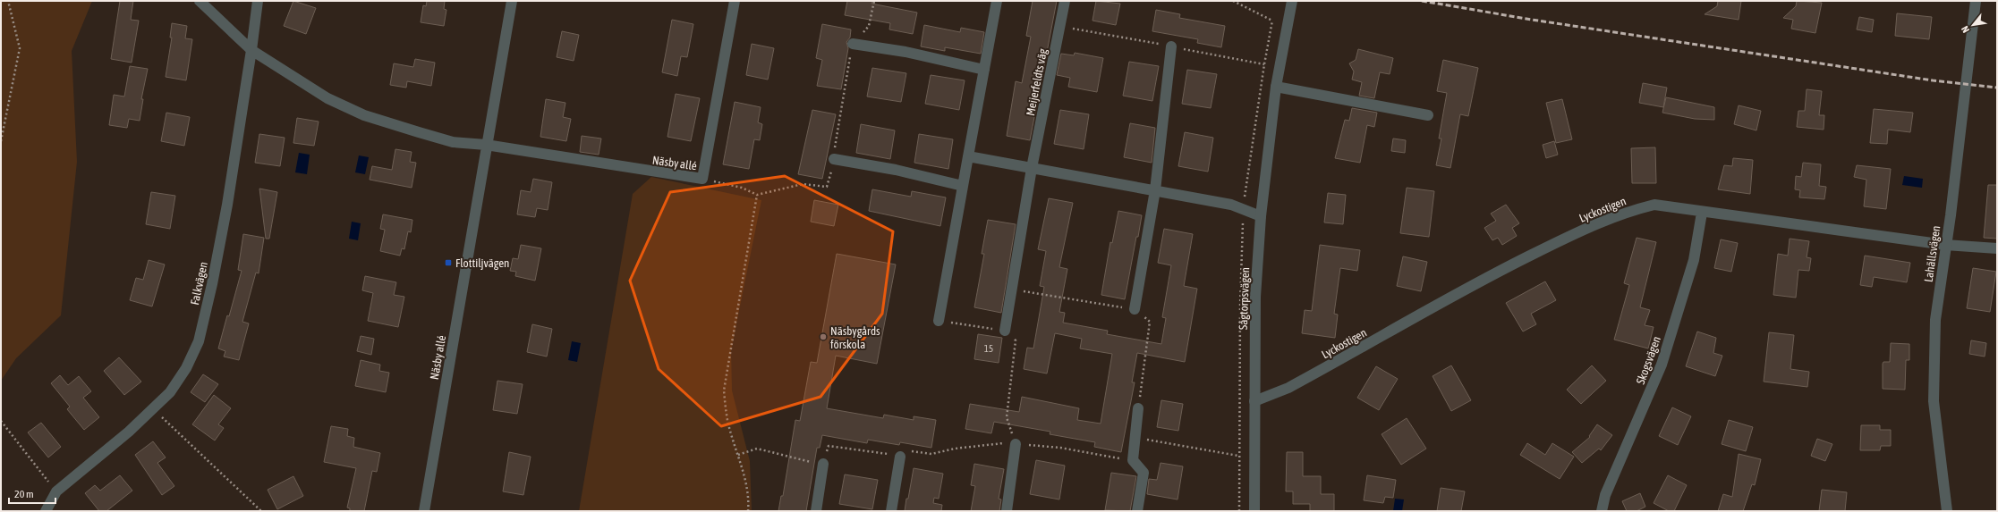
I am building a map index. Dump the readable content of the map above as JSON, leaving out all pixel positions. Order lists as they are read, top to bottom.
{
  "streets": {
    "street": [
      "Meijerfeldts väg",
      "Näsby allé",
      "Lyckostigen",
      "Lahällsvägen",
      "Falkvägen",
      "Sågtorpsvägen",
      "Skogsvägen"
    ]
  },
  "crossings": [
    ["Lyckostigen", "Lahällsvägen"],
    ["Lyckostigen", "Sågtorpsvägen"],
    ["Lyckostigen", "Skogsvägen"]
  ],
  "places": {
    "transit": ["Flottiljvägen"],
    "other": ["Näsbygårds förskola"]
  },
  "house_numbers": ["15"],
  "scale_bar": "20 m",
  "north": "bottom left"
}
